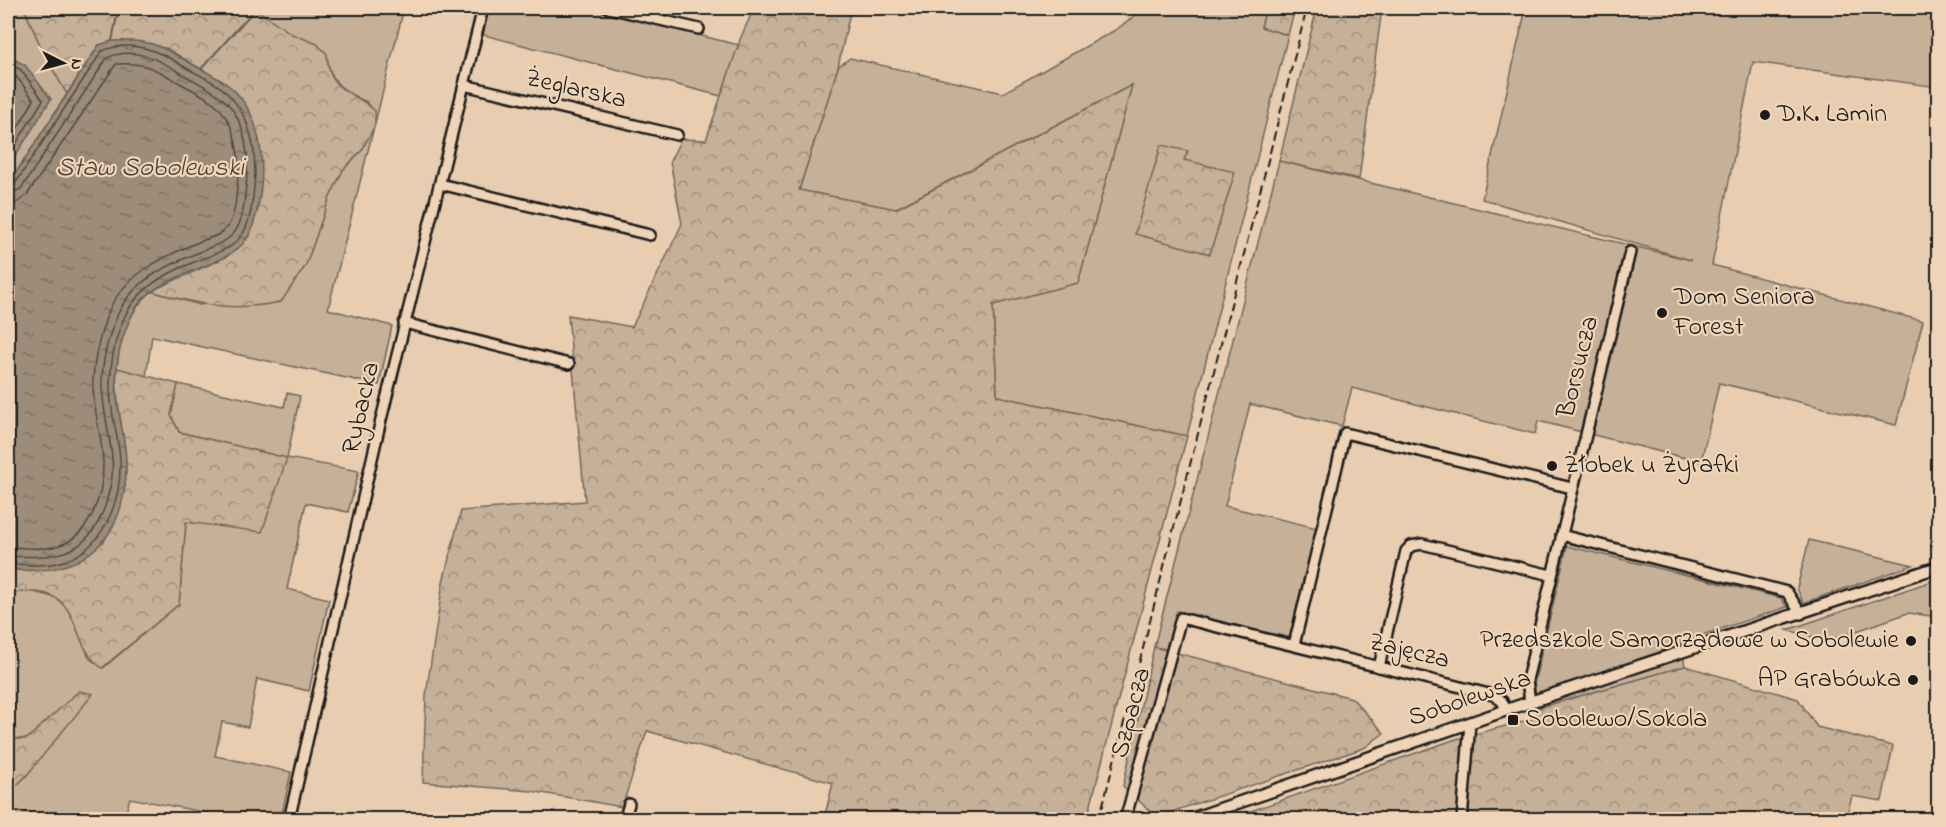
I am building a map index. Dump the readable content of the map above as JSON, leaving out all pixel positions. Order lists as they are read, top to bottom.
{
  "streets": {
    "street": [
      "Żeglarska",
      "Borsucza",
      "Rybacka",
      "Zajęcza",
      "Sobolewska",
      "Szpacza"
    ]
  },
  "crossings": [
    ["Żeglarska", "Rybacka"],
    ["Borsucza", "Sobolewska"],
    ["Zajęcza", "Sobolewska"],
    ["Zajęcza", "Szpacza"]
  ],
  "water": ["Staw Sobolewski"],
  "places": {
    "other": [
      "D.K. Lamin",
      "Dom Seniora Forest",
      "Żłobek u Żyrafki",
      "Przedszkole Samorządowe w Sobolewie",
      "AP Grabówka"
    ],
    "transit": ["Sobolewo/Sokola"]
  },
  "north": "right"
}
